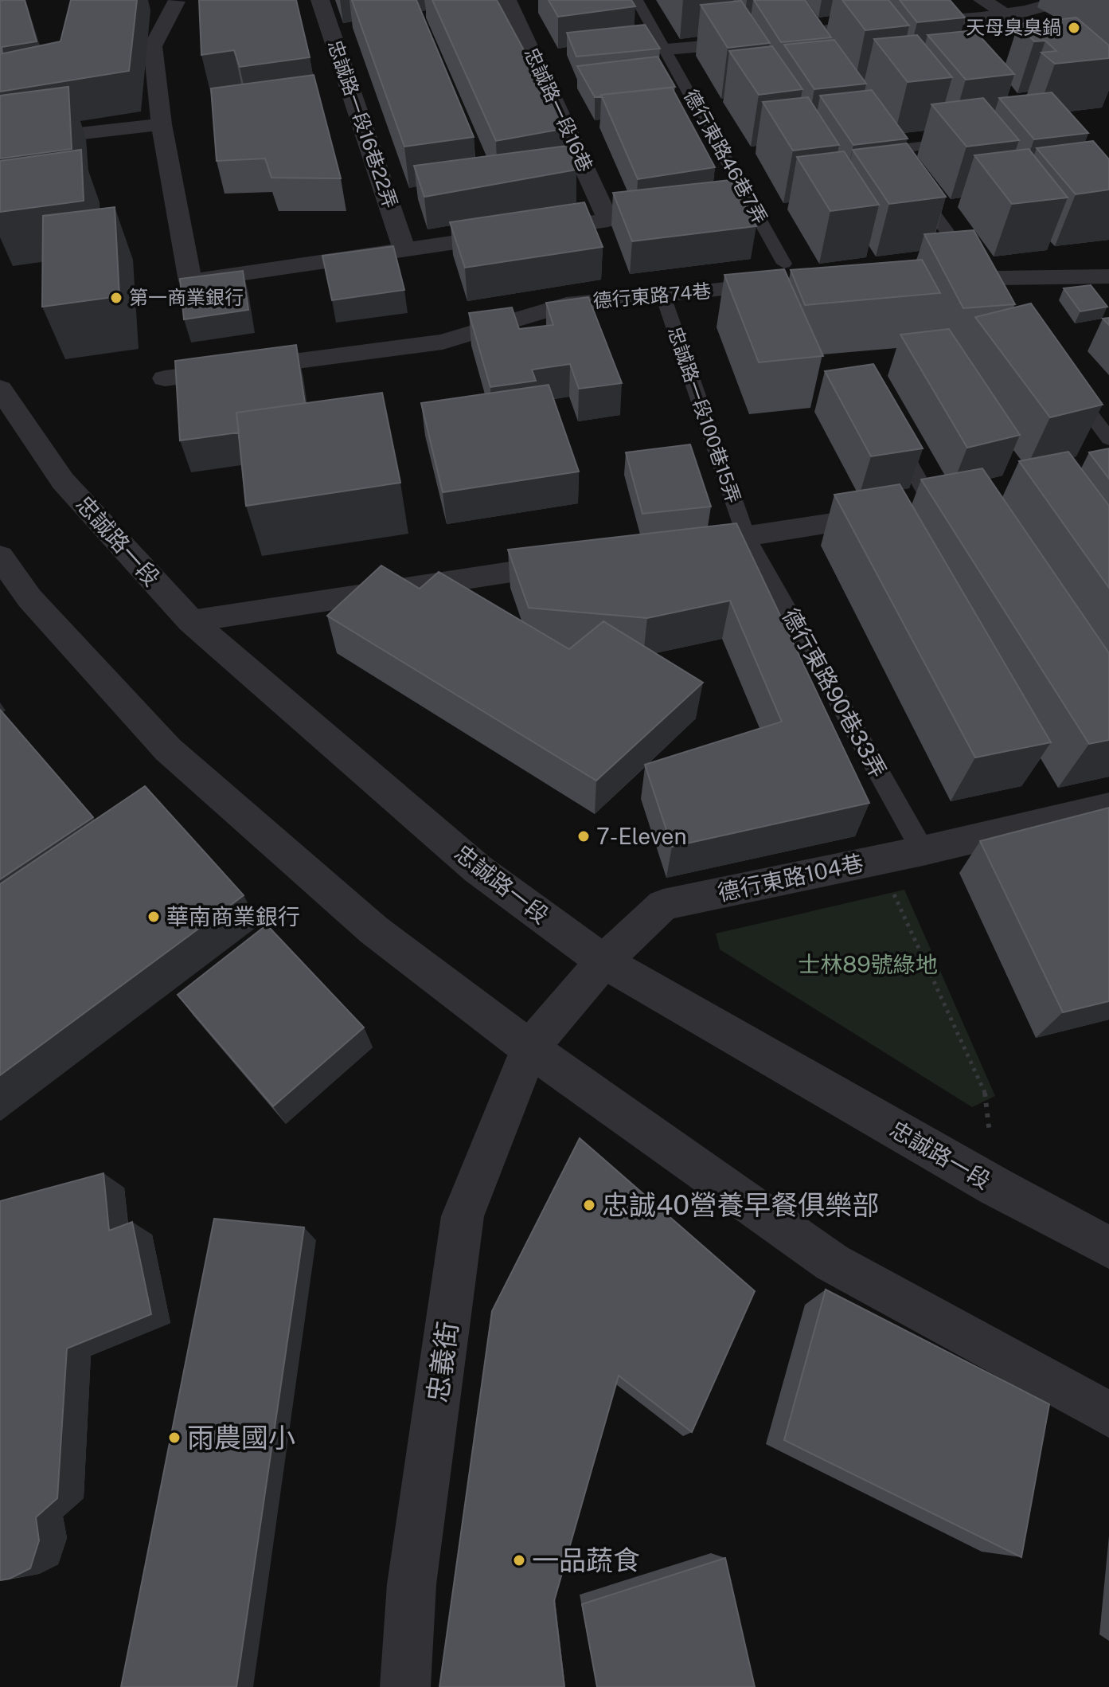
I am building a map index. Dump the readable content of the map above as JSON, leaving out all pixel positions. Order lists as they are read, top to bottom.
{
  "streets": {
    "street": [
      "忠誠路一段16巷",
      "忠誠路一段16巷22弄",
      "德行東路74巷",
      "忠誠路一段",
      "德行東路104巷",
      "忠義街"
    ],
    "lane": ["德行東路46巷7弄", "忠誠路一段100巷15弄", "德行東路90巷33弄"]
  },
  "crossings": [
    ["忠誠路一段16巷", "忠誠路一段16巷22弄"],
    ["德行東路74巷", "忠誠路一段100巷15弄"],
    ["忠誠路一段100巷15弄", "德行東路90巷33弄"],
    ["忠誠路一段", "德行東路104巷"],
    ["德行東路90巷33弄", "德行東路104巷"],
    ["德行東路104巷", "忠義街"]
  ],
  "parks": ["士林89號綠地"],
  "places": [
    "天母臭臭鍋",
    "第一商業銀行",
    "7-Eleven",
    "華南商業銀行",
    "忠誠40營養早餐俱樂部",
    "雨農國小",
    "一品蔬食"
  ]
}
